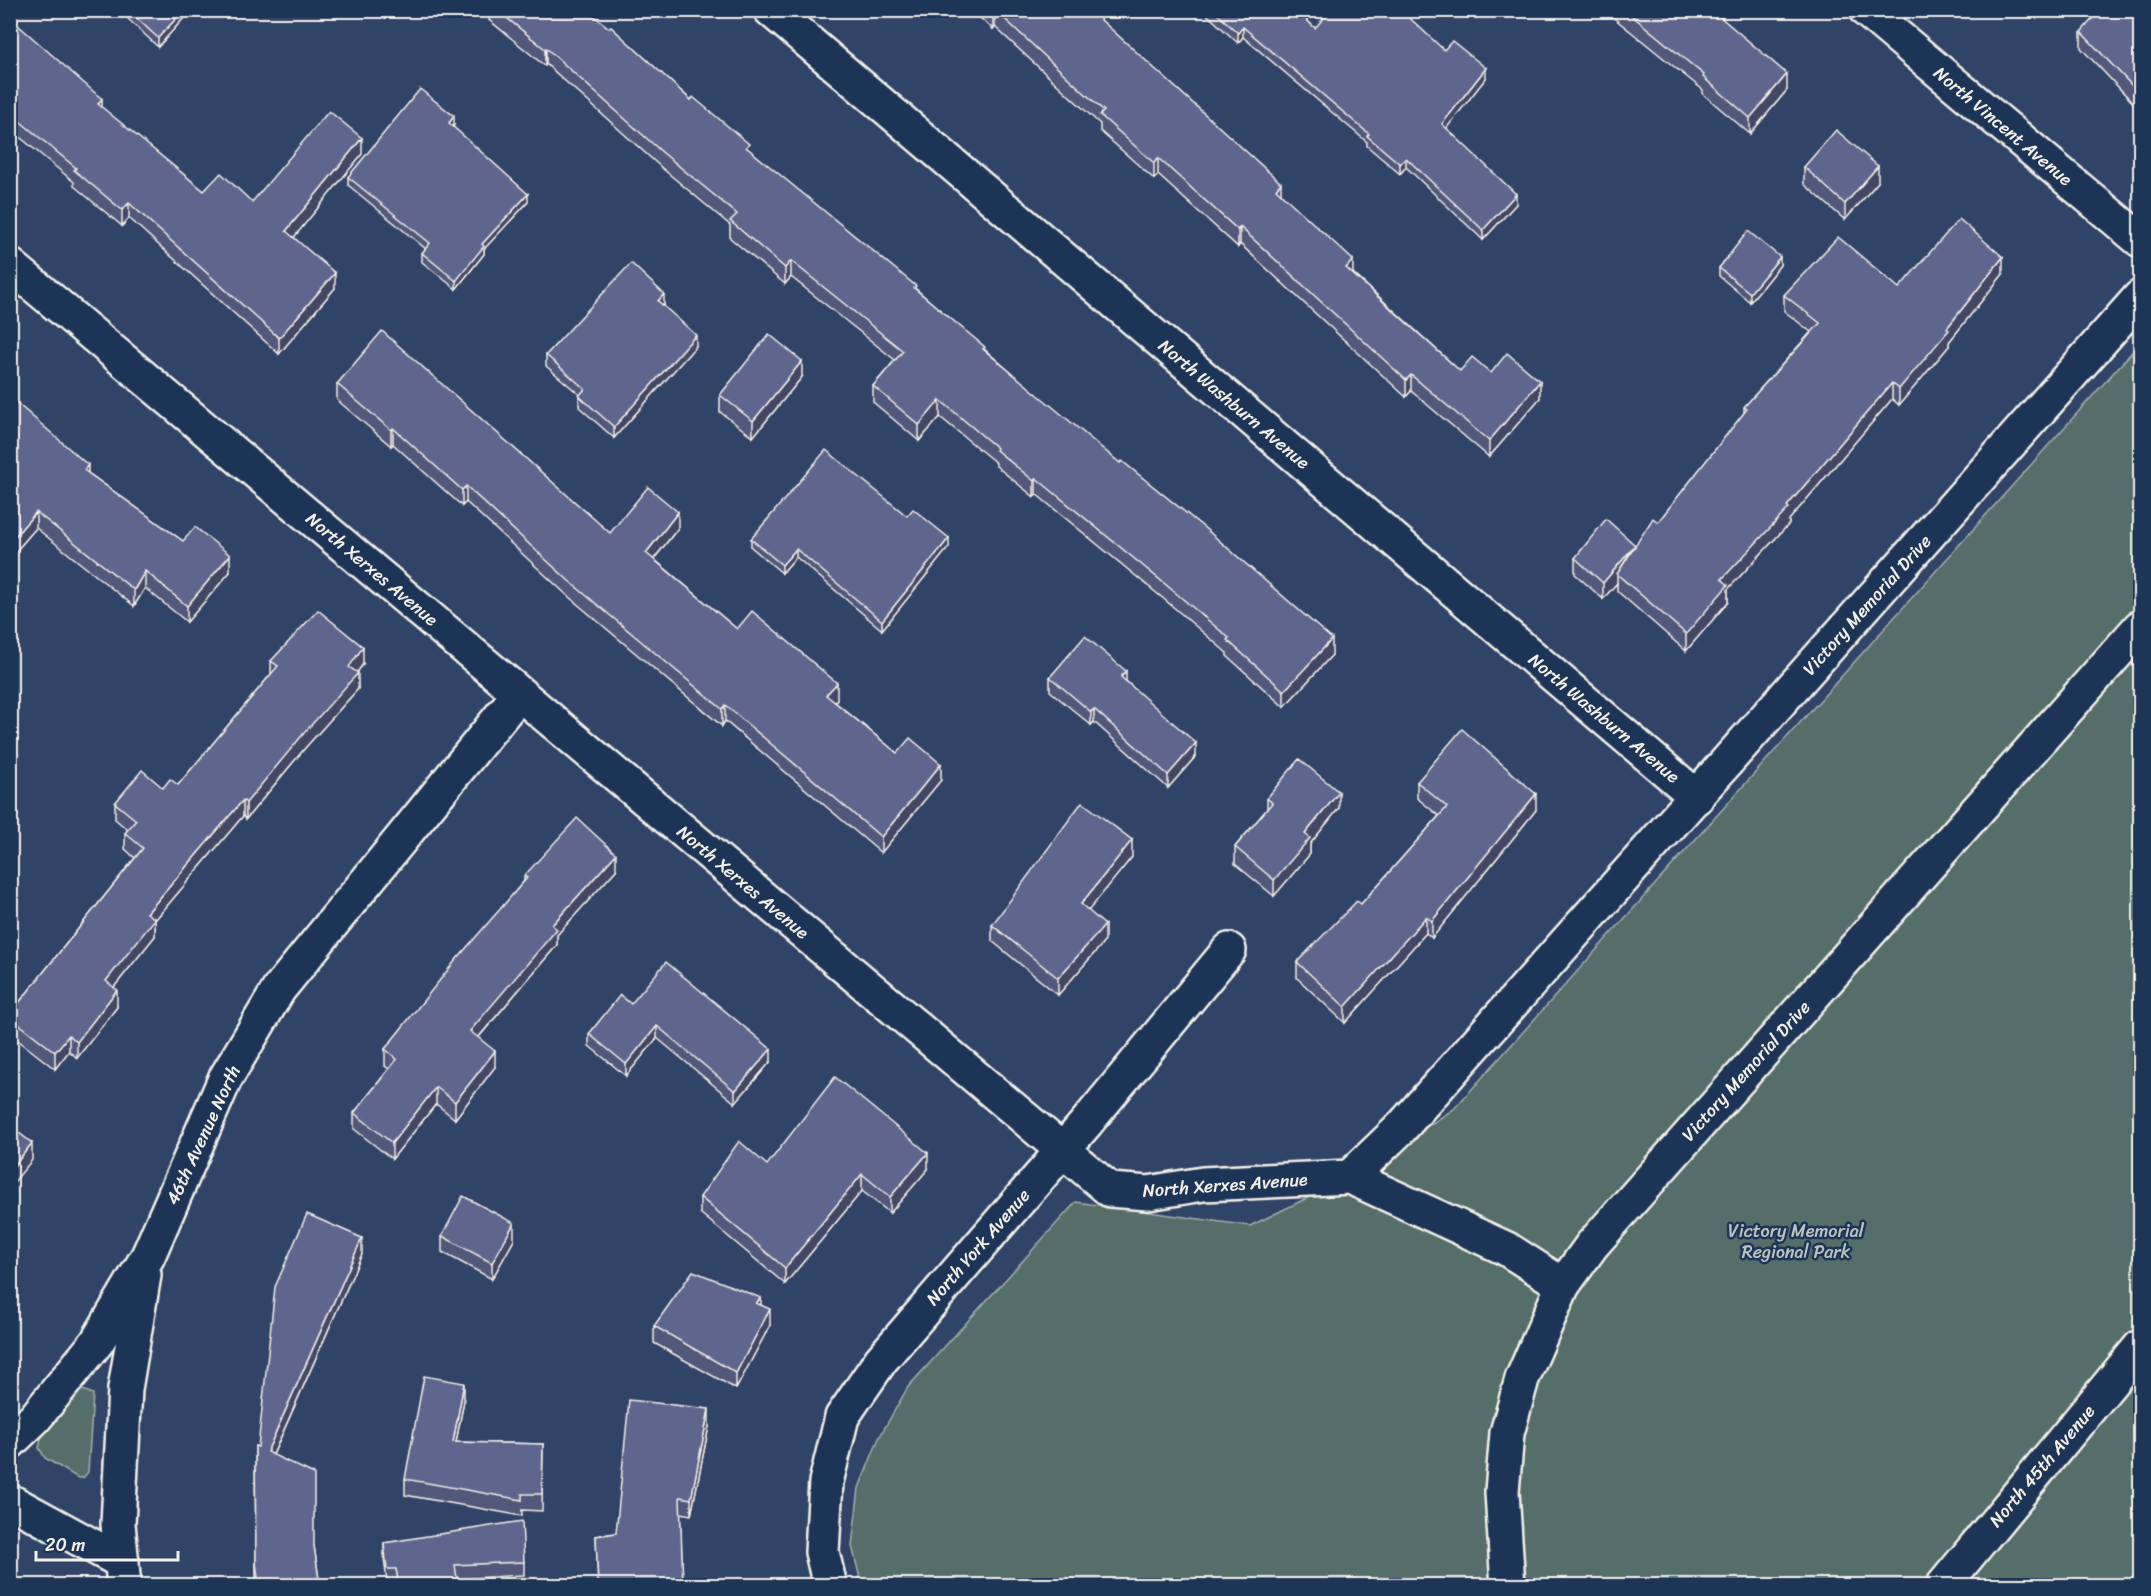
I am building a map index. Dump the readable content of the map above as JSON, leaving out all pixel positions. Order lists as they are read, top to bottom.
{
  "streets": {
    "street": [
      "North Vincent Avenue",
      "North Washburn Avenue",
      "North Xerxes Avenue",
      "Victory Memorial Drive",
      "46th Avenue North",
      "North York Avenue",
      "North 45th Avenue"
    ]
  },
  "crossings": [
    ["North Washburn Avenue", "Victory Memorial Drive"],
    ["North Xerxes Avenue", "Victory Memorial Drive"],
    ["North Xerxes Avenue", "46th Avenue North"],
    ["North Xerxes Avenue", "North York Avenue"]
  ],
  "parks": ["Victory Memorial Regional Park"],
  "scale_bar": "20 m"
}
